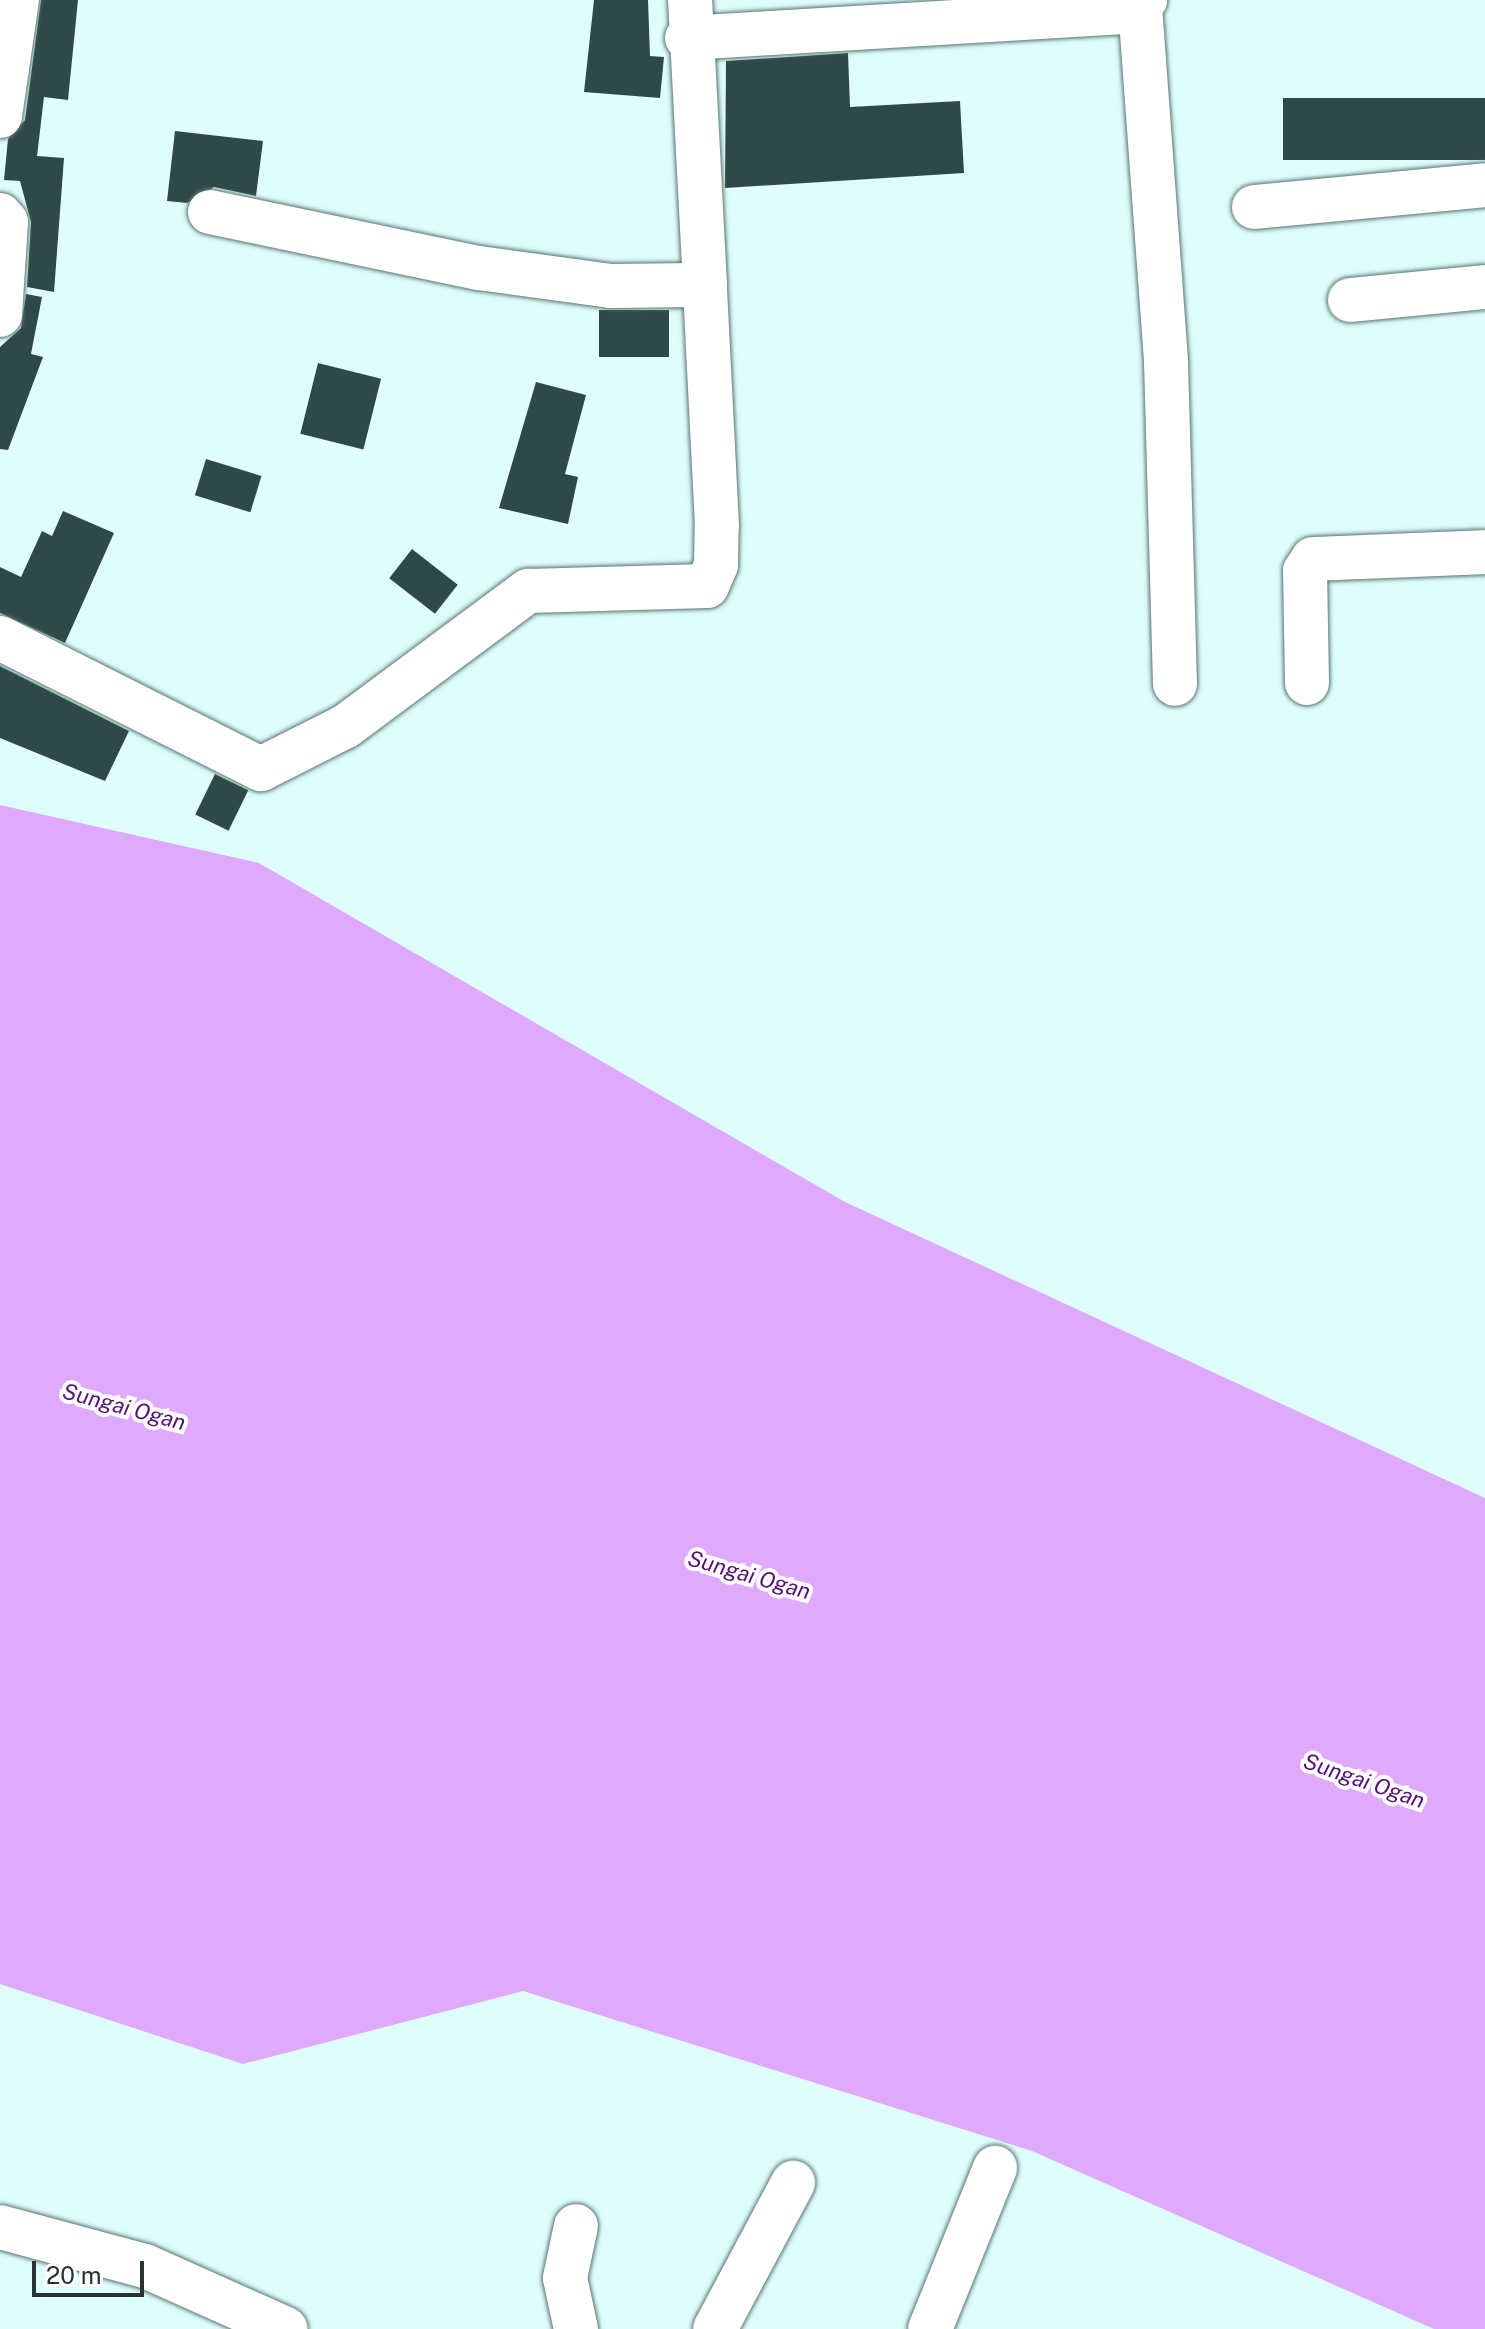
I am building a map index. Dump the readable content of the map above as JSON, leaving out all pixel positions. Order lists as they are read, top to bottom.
{
  "water": ["Sungai Ogan"],
  "scale_bar": "20 m"
}
